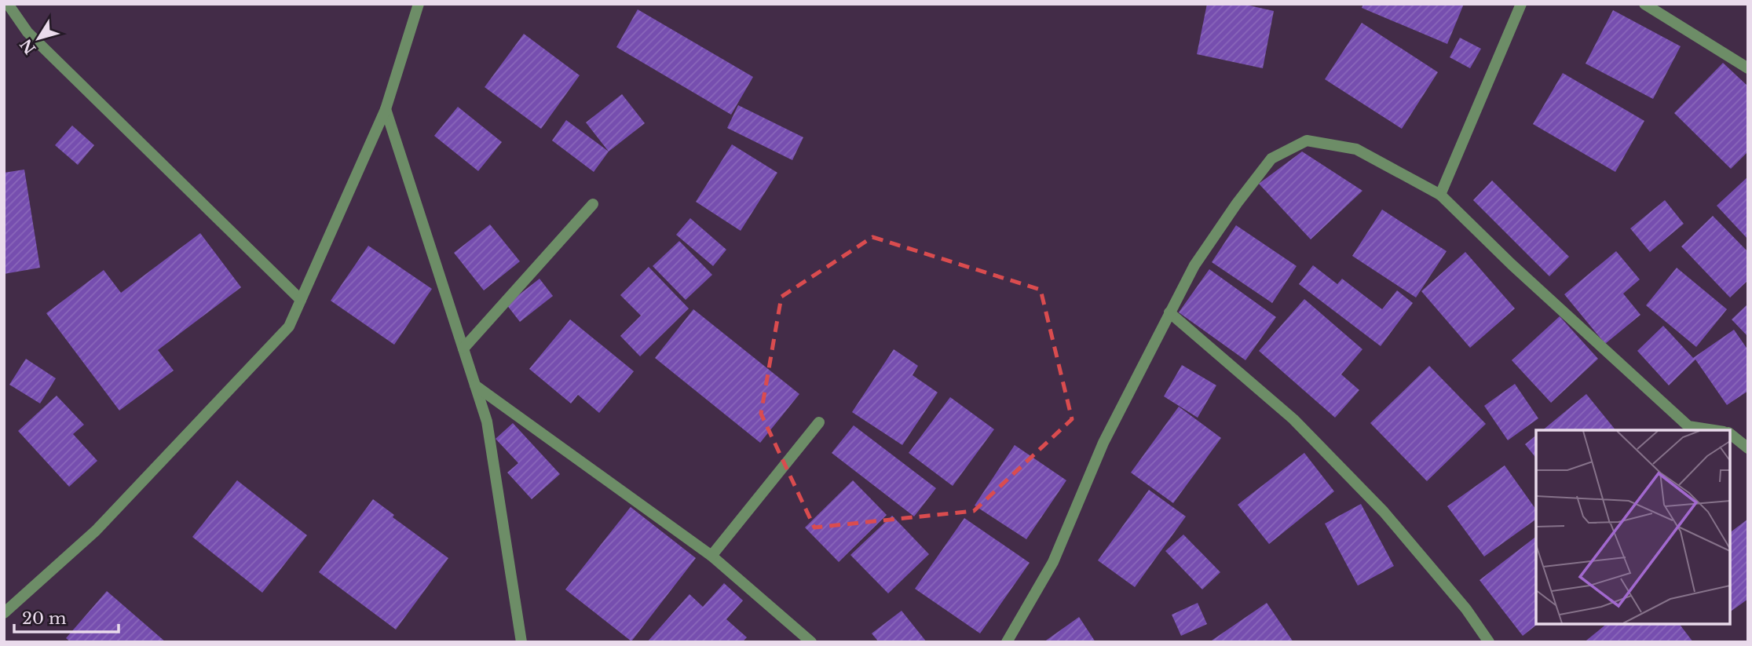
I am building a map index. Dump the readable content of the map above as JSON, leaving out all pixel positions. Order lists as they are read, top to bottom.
{
  "scale_bar": "20 m",
  "north": "bottom left"
}
